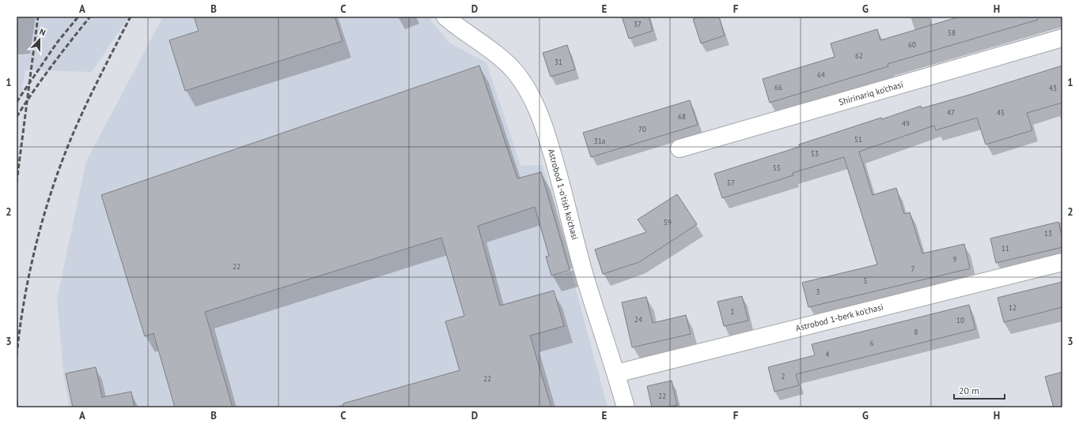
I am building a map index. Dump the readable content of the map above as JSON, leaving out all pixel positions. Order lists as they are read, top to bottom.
{
  "streets": {
    "street": ["Shirinariq ko'chasi", "Astrobod 1-o'tish ko'chasi", "Astrobod 1-berk ko'chasi"]
  },
  "crossings": [
    ["Astrobod 1-o'tish ko'chasi", "Astrobod 1-berk ko'chasi"]
  ],
  "house_numbers": [
    "37",
    "58",
    "60",
    "62",
    "31",
    "64",
    "66",
    "43",
    "47",
    "45",
    "68",
    "49",
    "70",
    "51",
    "31a",
    "53",
    "55",
    "57",
    "59",
    "13",
    "11",
    "9",
    "22",
    "7",
    "5",
    "3",
    "12",
    "1",
    "24",
    "10",
    "8",
    "6",
    "4",
    "2",
    "22",
    "22"
  ],
  "scale_bar": "20 m",
  "north": "top",
  "grid": {
    "columns": [
      "A",
      "B",
      "C",
      "D",
      "E",
      "F",
      "G",
      "H"
    ],
    "rows": ["1", "2", "3"]
  }
}
